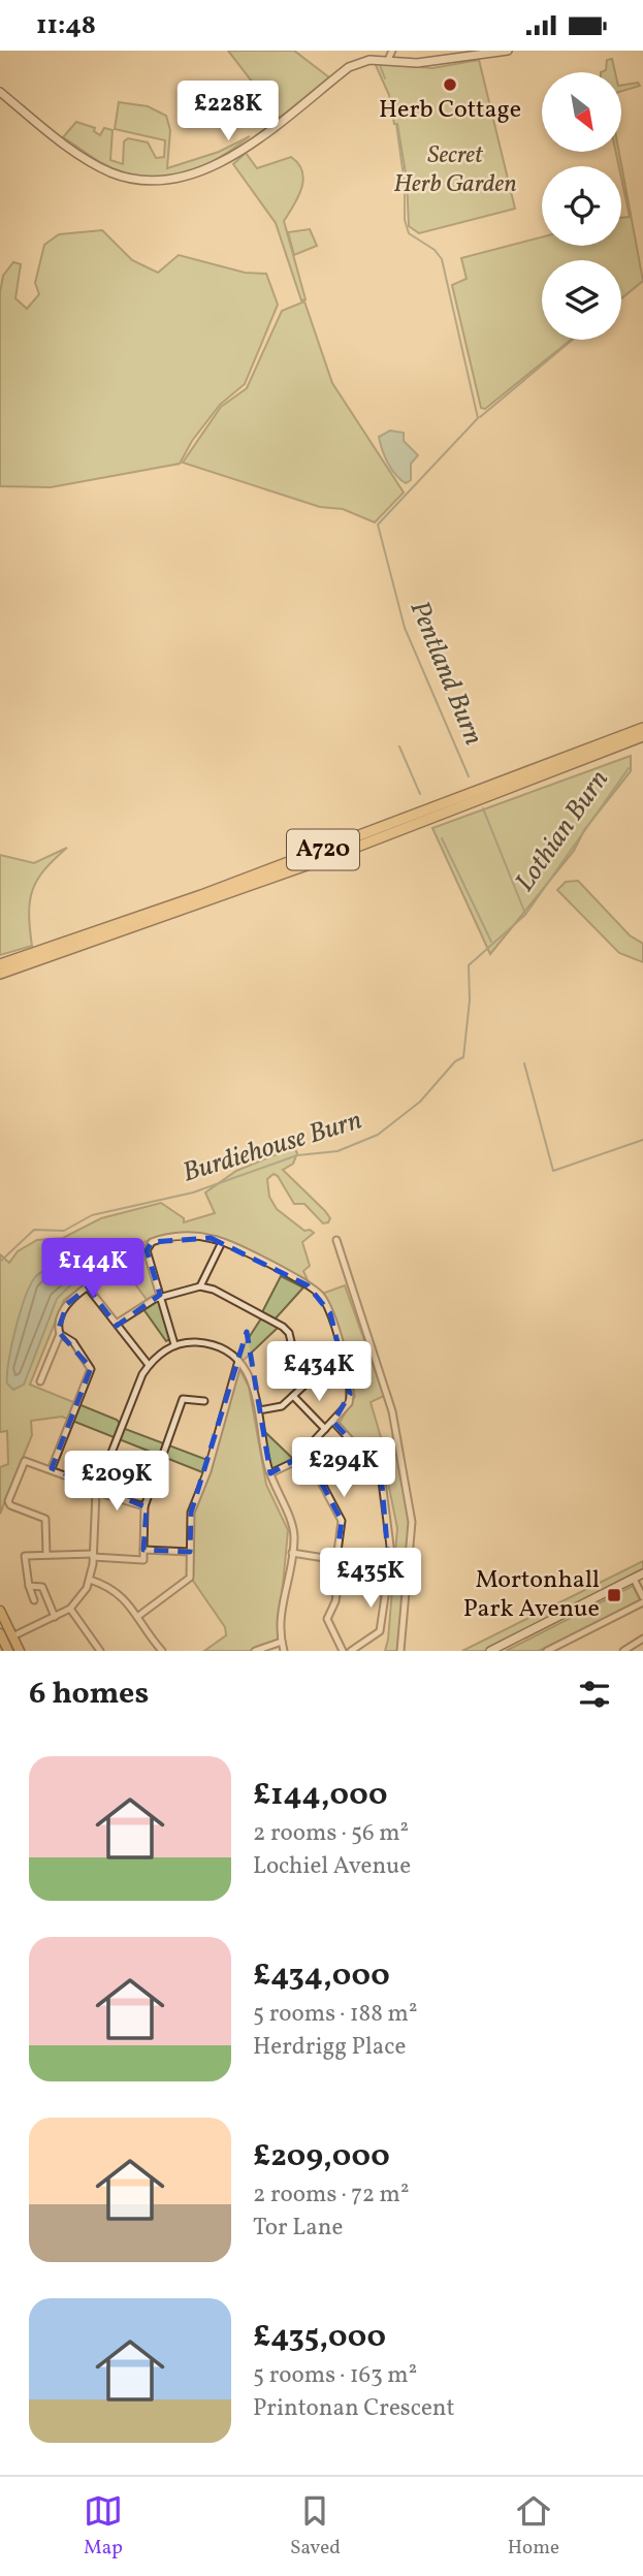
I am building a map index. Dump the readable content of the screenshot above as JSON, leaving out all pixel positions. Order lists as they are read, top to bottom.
{
  "streets": {
    "highway": ["A720"]
  },
  "water": ["Pentland Burn", "Lothian Burn", "Burdiehouse Burn"],
  "parks": ["Secret Herb Garden"],
  "places": {
    "other": ["Herb Cottage"],
    "transit": ["Mortonhall Park Avenue"]
  },
  "north": "bottom right",
  "page": {
    "status": "11:48",
    "price": [
      "£228K",
      "£144K",
      "£434K",
      "£294K",
      "£209K",
      "£435K"
    ],
    "heading": "6 homes",
    "list": [
      {
        "name": "£144,000",
        "note": "2 rooms · 56 m² · Lochiel Avenue"
      },
      {
        "name": "£434,000",
        "note": "5 rooms · 188 m² · Herdrigg Place"
      },
      {
        "name": "£209,000",
        "note": "2 rooms · 72 m² · Tor Lane"
      },
      {
        "name": "£435,000",
        "note": "5 rooms · 163 m² · Printonan Crescent"
      }
    ],
    "tabs": ["Map", "Saved", "Home"]
  }
}
